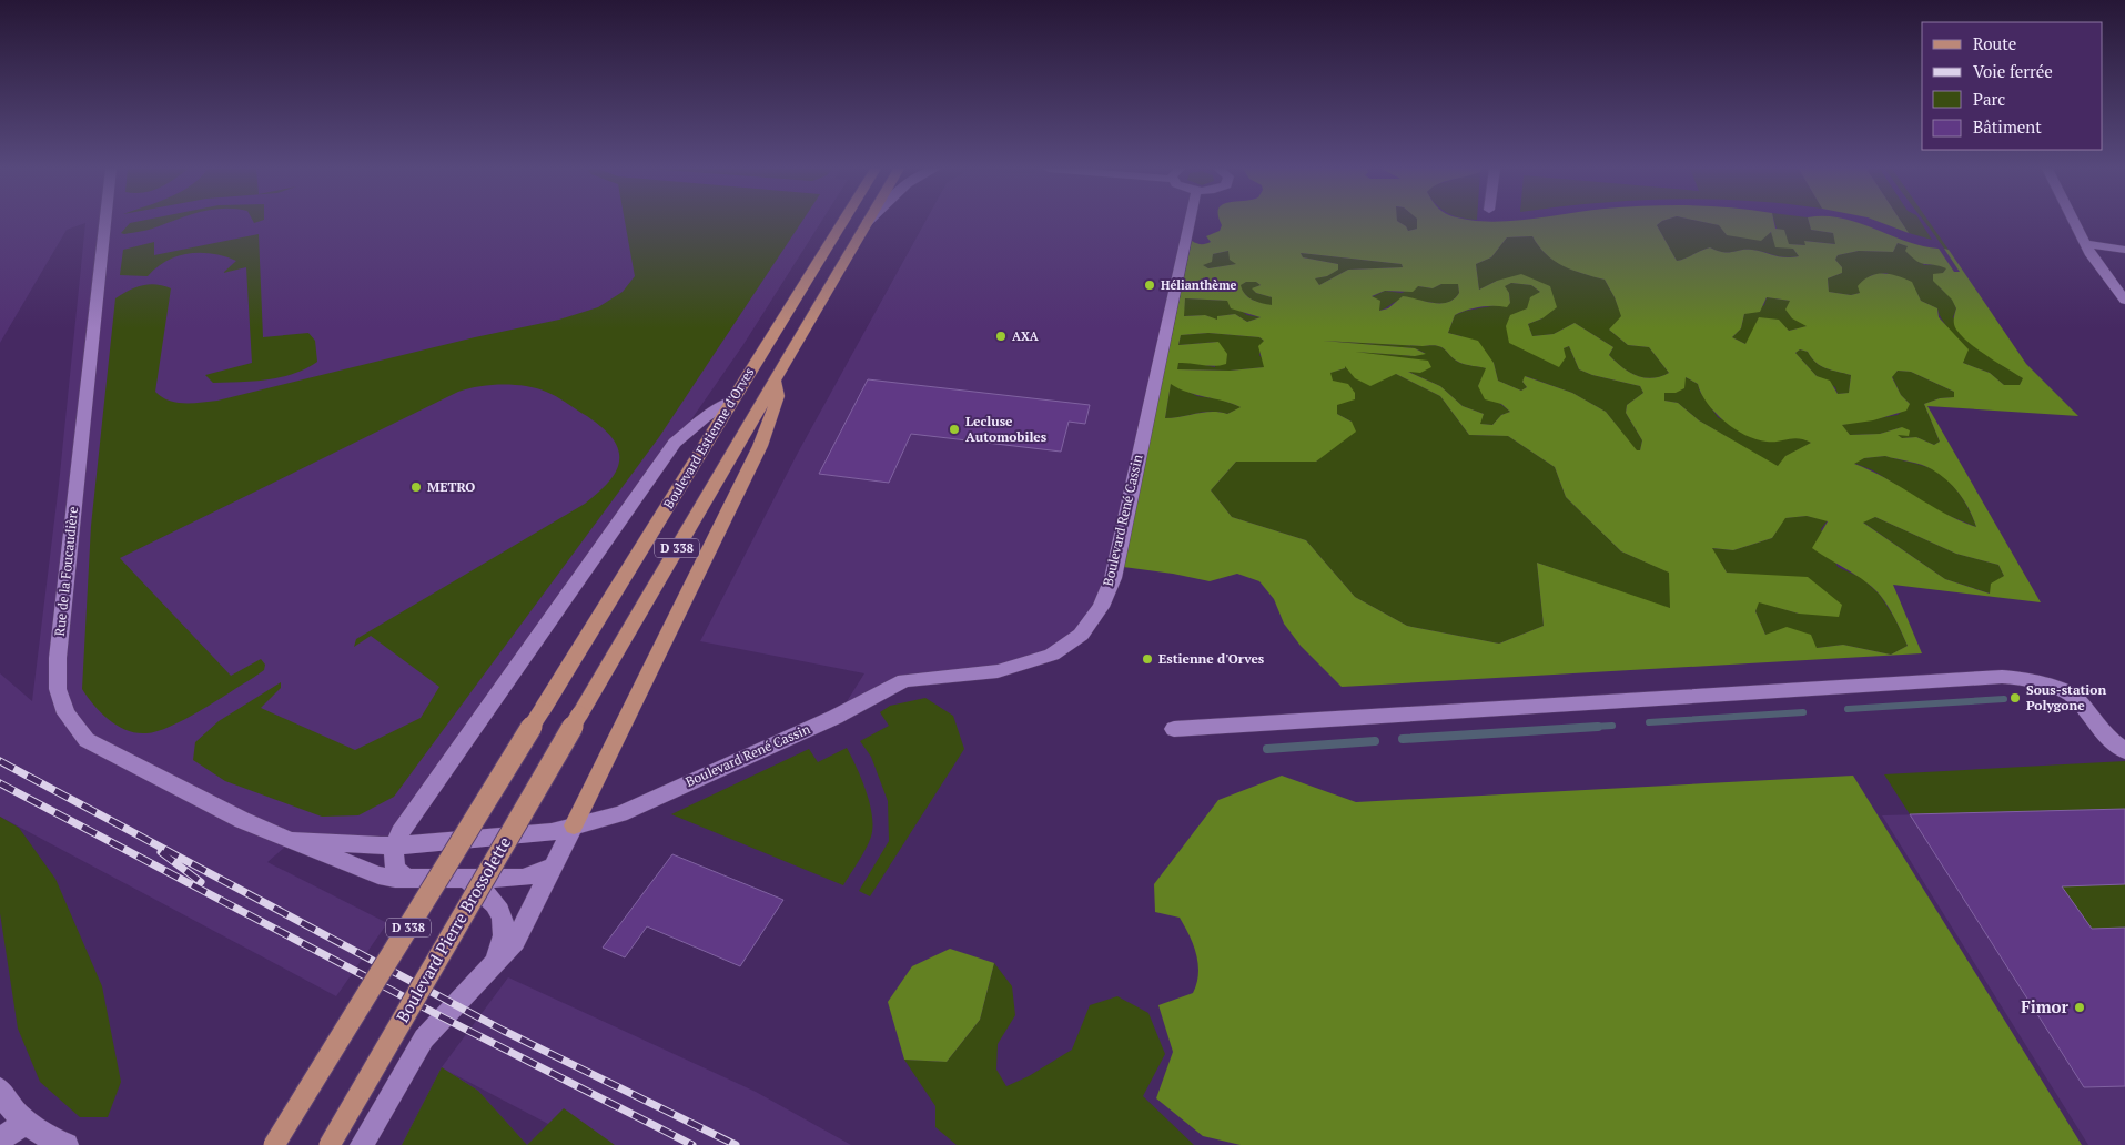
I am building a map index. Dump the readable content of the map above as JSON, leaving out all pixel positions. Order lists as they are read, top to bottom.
{
  "streets": {
    "main road": ["Boulevard Estienne d'Orves", "D 338", "Boulevard Pierre Brossolette"],
    "street": ["Boulevard René Cassin", "Rue de la Foucaudière"]
  },
  "crossings": [
    ["Boulevard Estienne d'Orves", "D 338"],
    ["Boulevard Estienne d'Orves", "Boulevard Pierre Brossolette"],
    ["Boulevard René Cassin", "D 338"],
    ["Boulevard René Cassin", "Rue de la Foucaudière"],
    ["D 338", "Rue de la Foucaudière"]
  ],
  "places": [
    "Hélianthème",
    "AXA",
    "Lecluse Automobiles",
    "METRO",
    "Estienne d'Orves",
    "Sous-station Polygone",
    "Fimor"
  ],
  "legend": [
    "Route",
    "Voie ferrée",
    "Parc",
    "Bâtiment"
  ]
}
